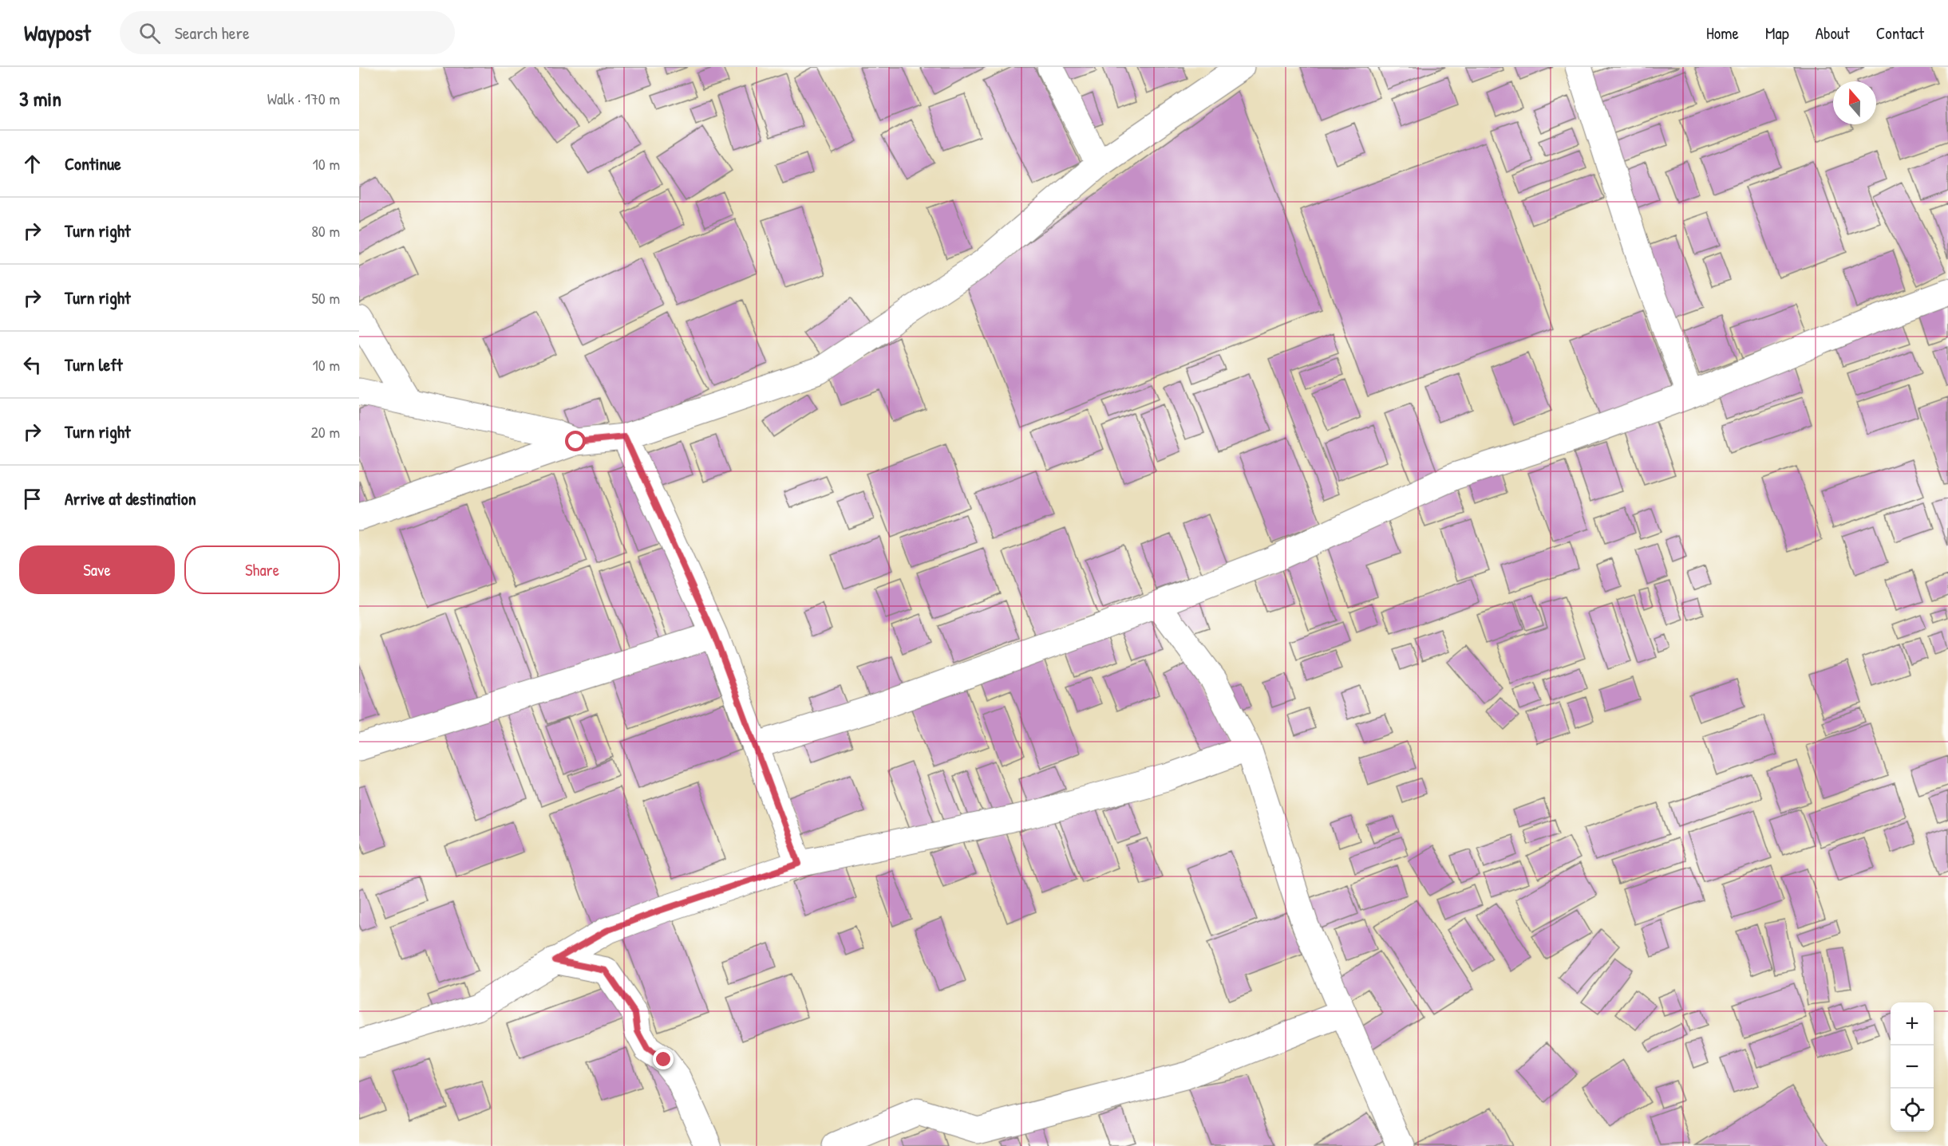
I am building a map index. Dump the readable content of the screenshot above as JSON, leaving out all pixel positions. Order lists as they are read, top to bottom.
{
  "north": "top",
  "page": {
    "header": "Waypost",
    "search": "Search here",
    "nav": [
      "Home",
      "Map",
      "About",
      "Contact"
    ],
    "heading": ["3 min", "Walk · 170 m"],
    "list": [
      ["Continue", "10 m"],
      ["Turn right", "80 m"],
      ["Turn right", "50 m"],
      ["Turn left", "10 m"],
      ["Turn right", "20 m"],
      "Arrive at destination"
    ],
    "buttons": ["Save", "Share"],
    "map_buttons": ["+", "−"]
  }
}
